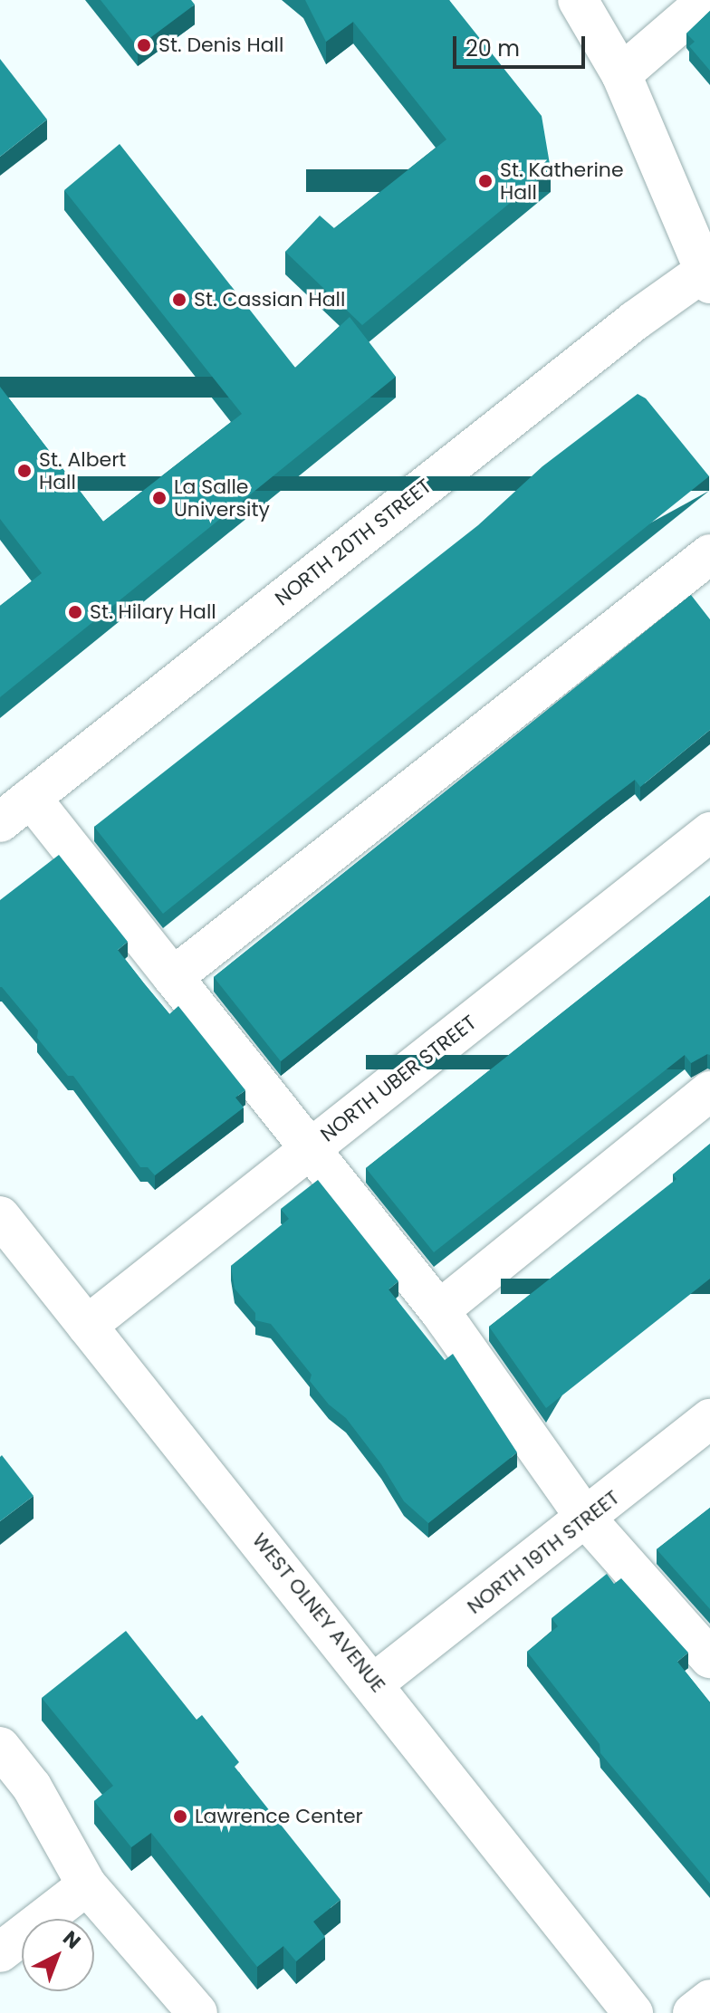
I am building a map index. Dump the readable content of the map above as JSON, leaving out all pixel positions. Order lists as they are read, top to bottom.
{
  "streets": {
    "street": [
      "NORTH 20TH STREET",
      "NORTH UBER STREET",
      "NORTH 19TH STREET",
      "WEST OLNEY AVENUE"
    ]
  },
  "crossings": [
    ["NORTH UBER STREET", "WEST OLNEY AVENUE"],
    ["NORTH 19TH STREET", "WEST OLNEY AVENUE"]
  ],
  "places": [
    "St. Denis Hall",
    "St. Katherine Hall",
    "St. Cassian Hall",
    "St. Albert Hall",
    "La Salle University",
    "St. Hilary Hall",
    "Lawrence Center"
  ],
  "scale_bar": "20 m",
  "north": "top right"
}
